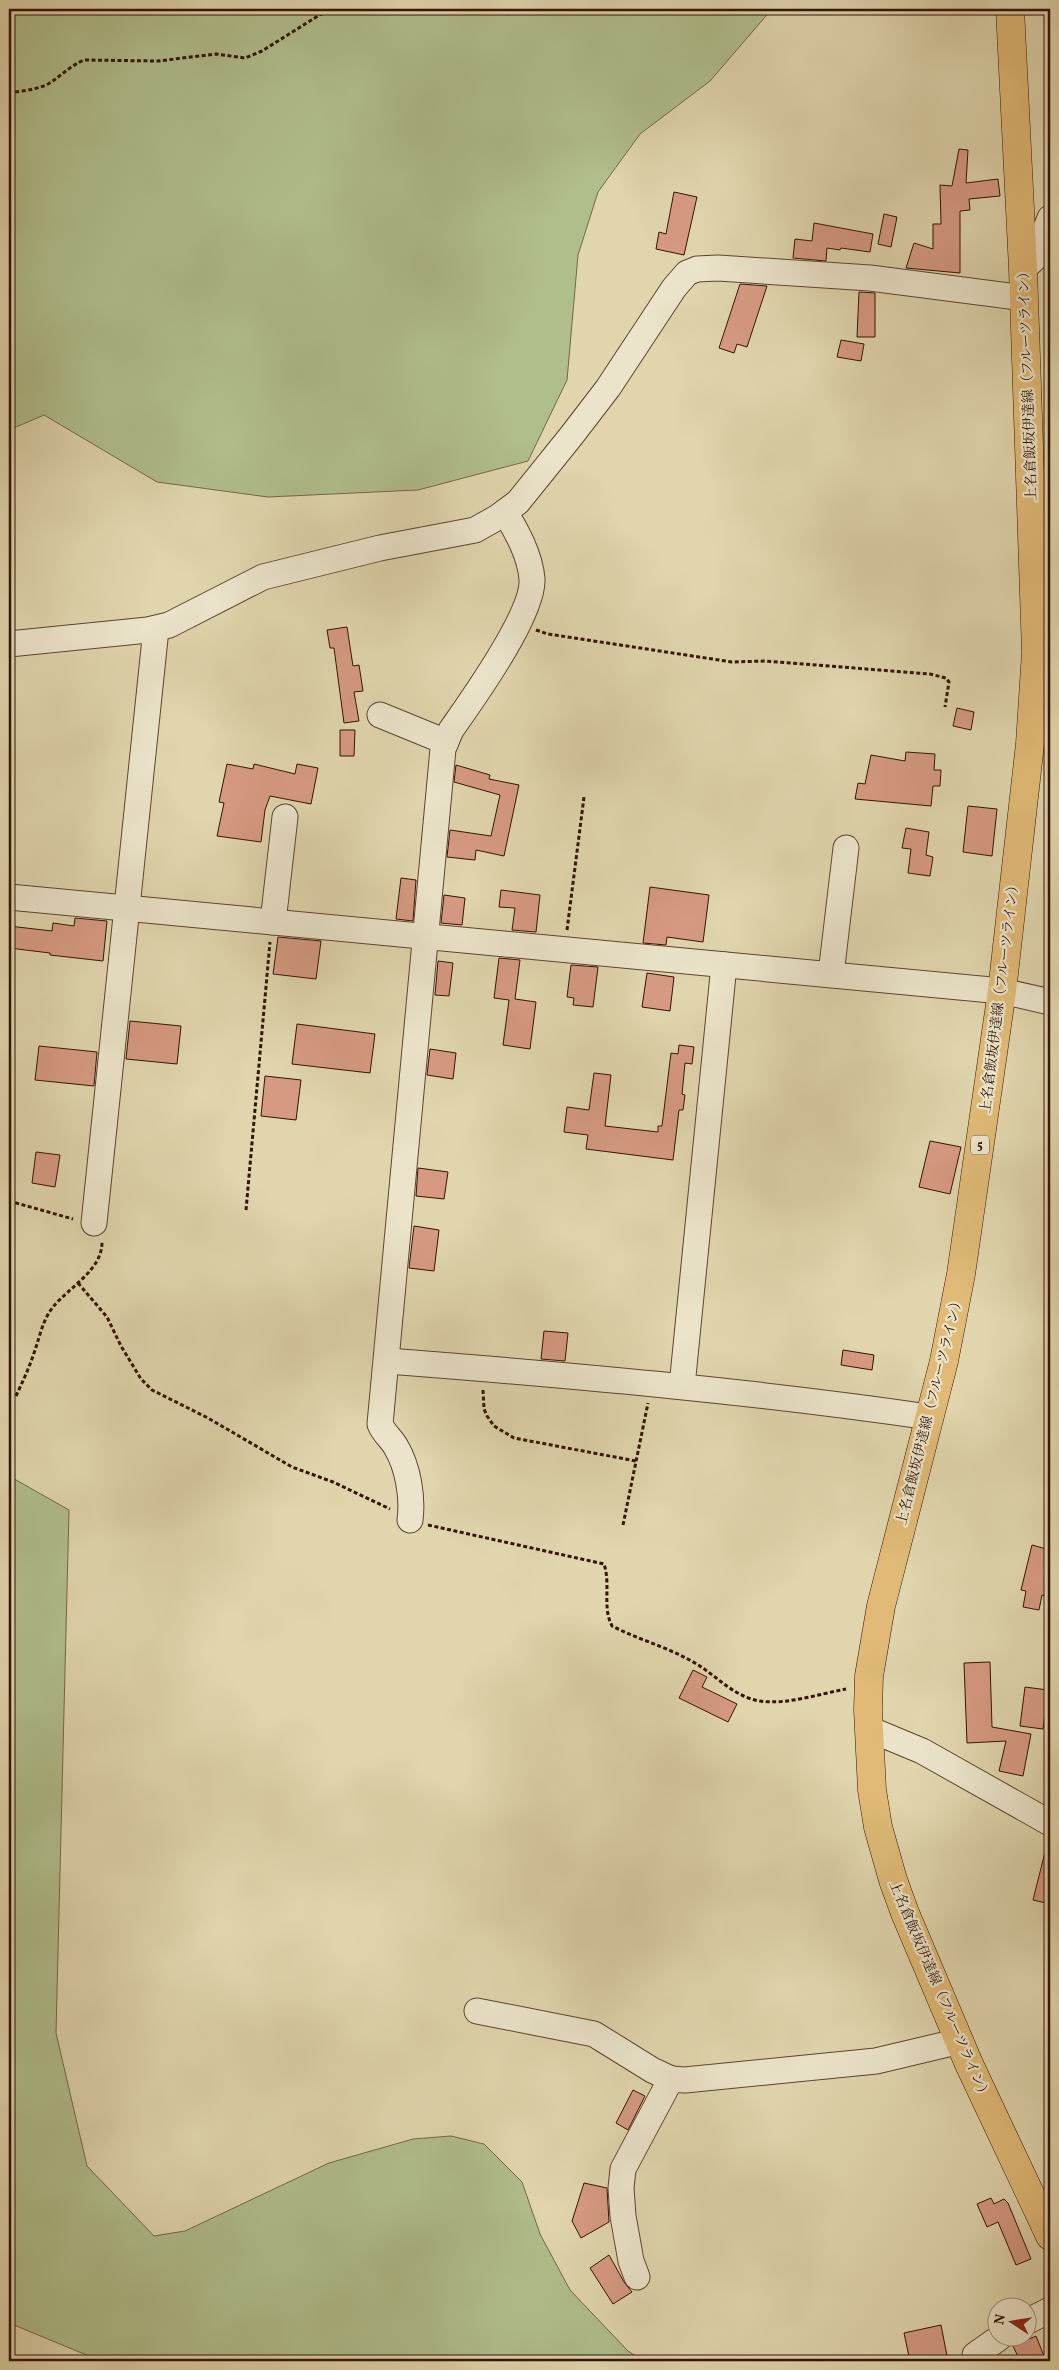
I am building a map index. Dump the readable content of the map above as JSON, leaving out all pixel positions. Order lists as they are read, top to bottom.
{
  "streets": {
    "main road": ["上名倉飯坂伊達線（フルーツライン）", "5"]
  },
  "north": "left"
}
